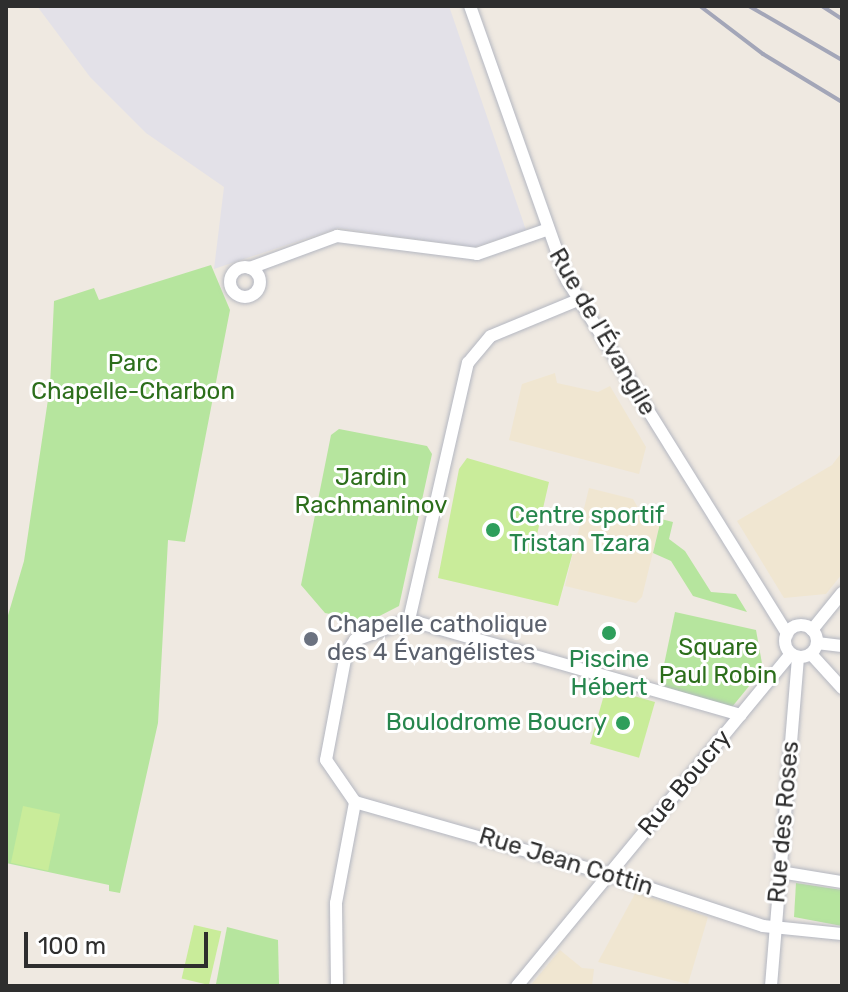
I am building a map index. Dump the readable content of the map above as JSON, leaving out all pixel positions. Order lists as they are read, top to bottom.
{
  "streets": {
    "street": [
      "Rue de l'Évangile",
      "Rue Boucry",
      "Rue des Roses",
      "Rue Jean Cottin"
    ]
  },
  "crossings": [
    ["Rue Boucry", "Rue des Roses"],
    ["Rue Boucry", "Rue Jean Cottin"],
    ["Rue des Roses", "Rue Jean Cottin"]
  ],
  "parks": ["Parc Chapelle-Charbon", "Jardin Rachmaninov", "Square Paul Robin"],
  "places": [
    "Centre sportif Tristan Tzara",
    "Piscine Hébert",
    "Chapelle catholique des 4 Évangélistes",
    "Boulodrome Boucry"
  ],
  "scale_bar": "100 m"
}
